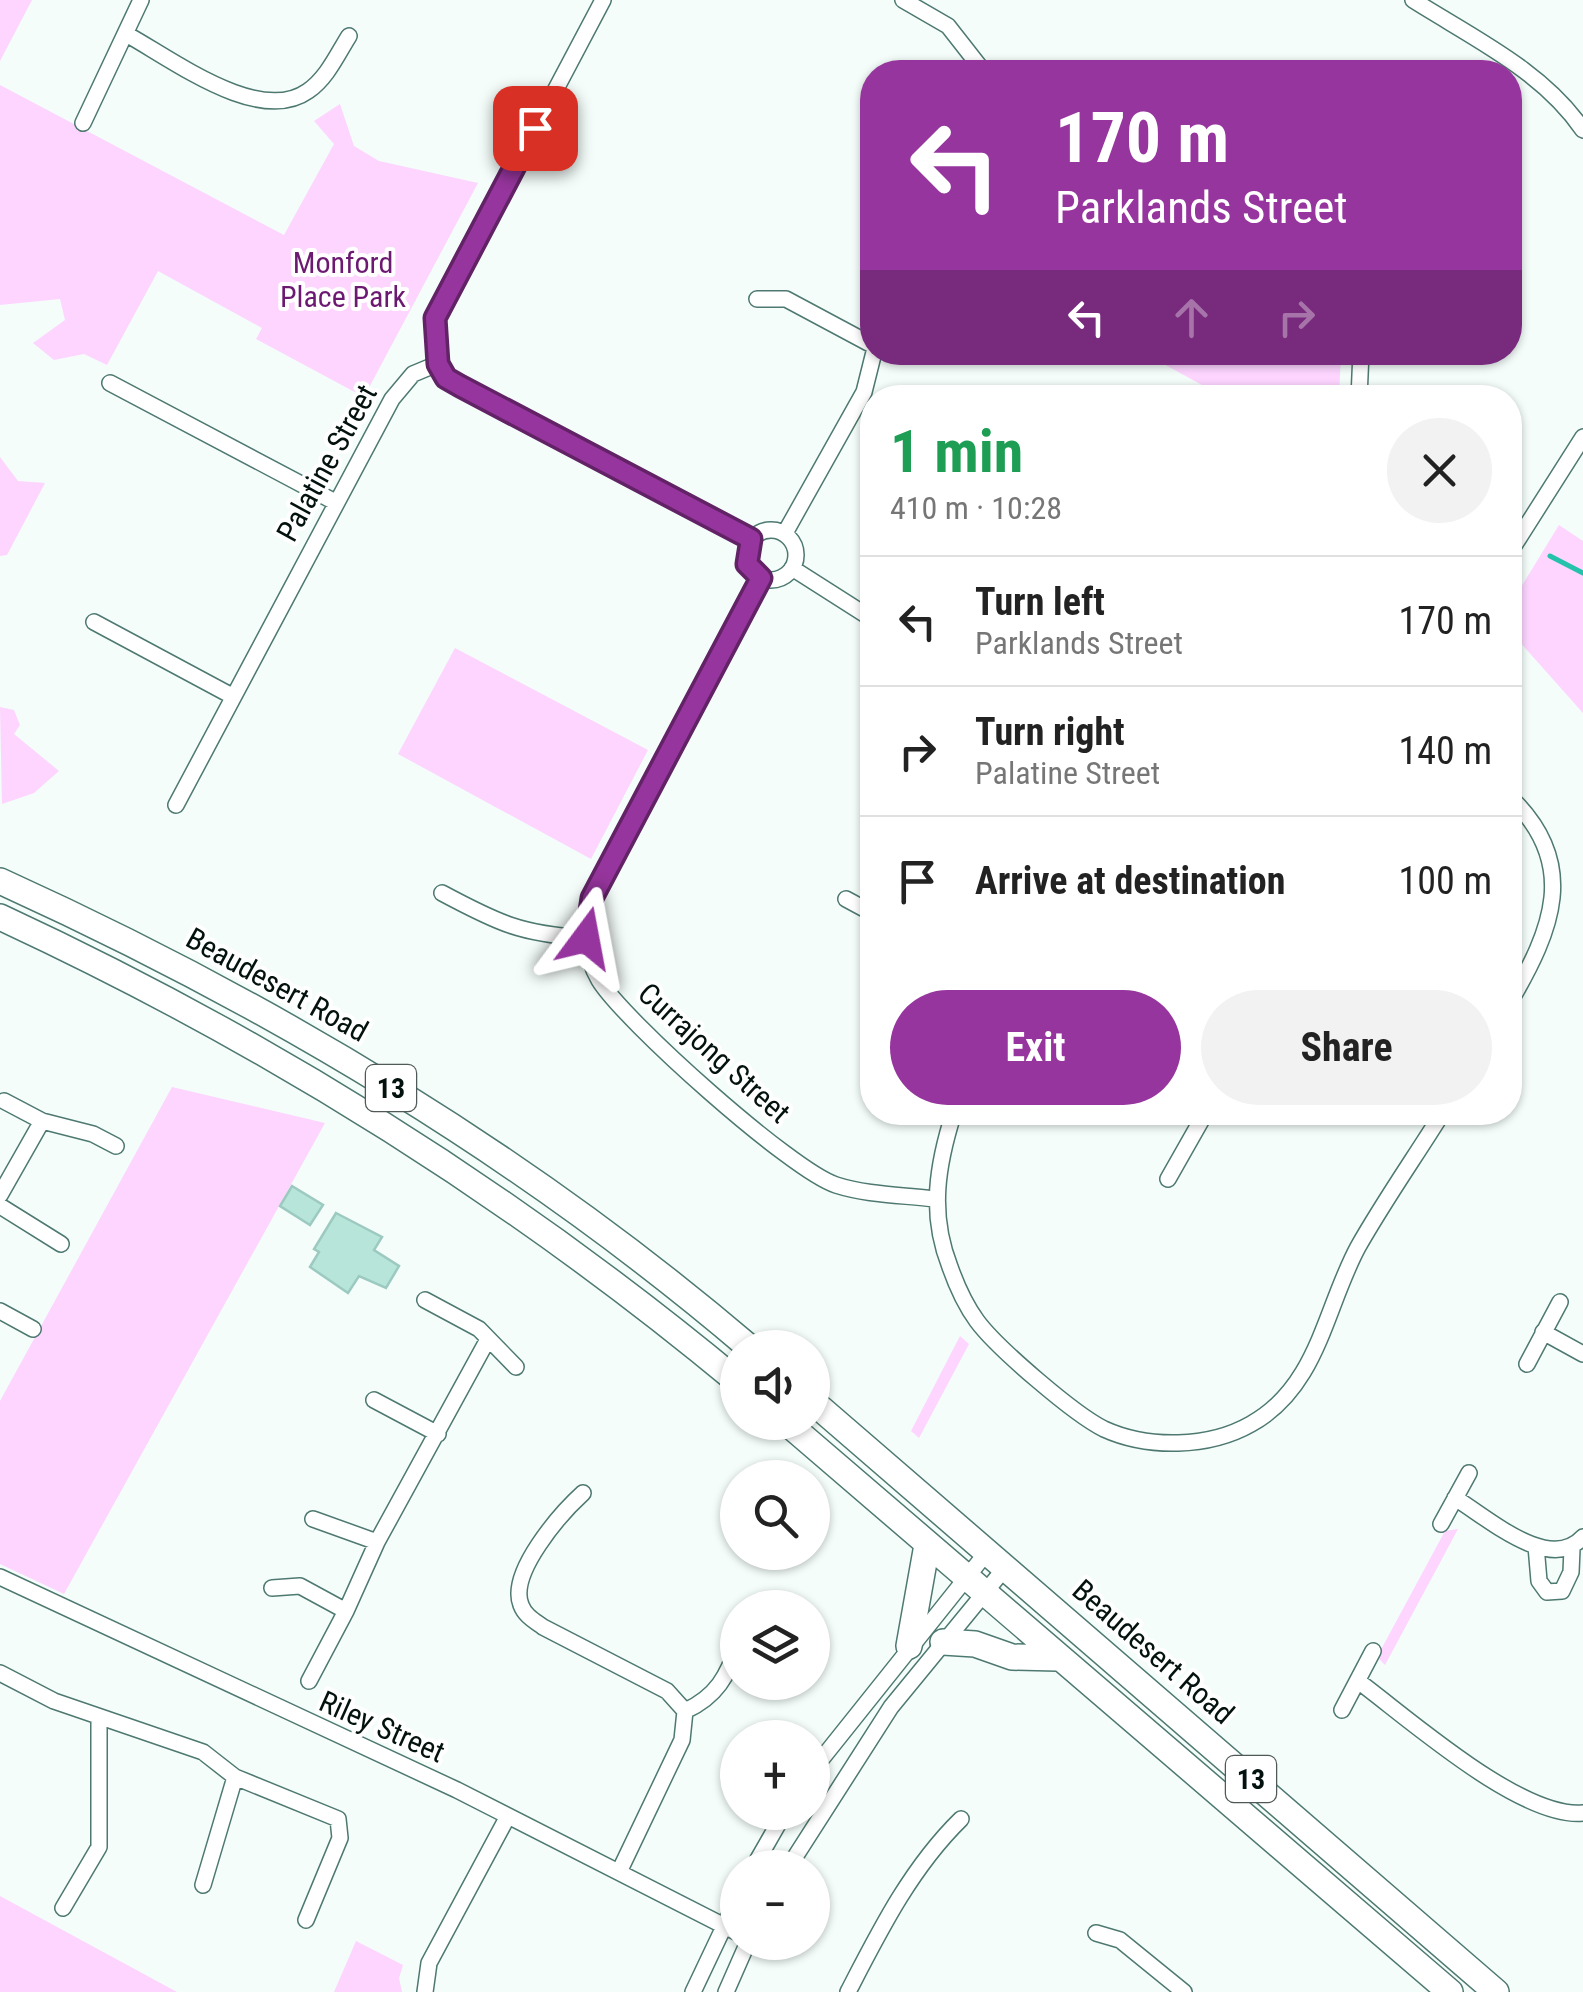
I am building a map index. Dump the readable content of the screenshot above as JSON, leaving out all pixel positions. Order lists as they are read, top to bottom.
{
  "streets": {
    "highway": ["Beaudesert Road", "13"],
    "street": ["Palatine Street", "Currajong Street", "Riley Street"]
  },
  "parks": ["Monford Place Park"],
  "page": {
    "turn": ["170 m", "Parklands Street"],
    "heading": ["1 min", "410 m · 10:28"],
    "list": [
      {
        "name": "Turn left",
        "note": "Parklands Street",
        "value": "170 m"
      },
      {
        "name": "Turn right",
        "note": "Palatine Street",
        "value": "140 m"
      },
      {
        "name": "Arrive at destination",
        "value": "100 m"
      }
    ],
    "buttons": ["Exit", "Share"],
    "map_buttons": ["+", "−"]
  }
}
